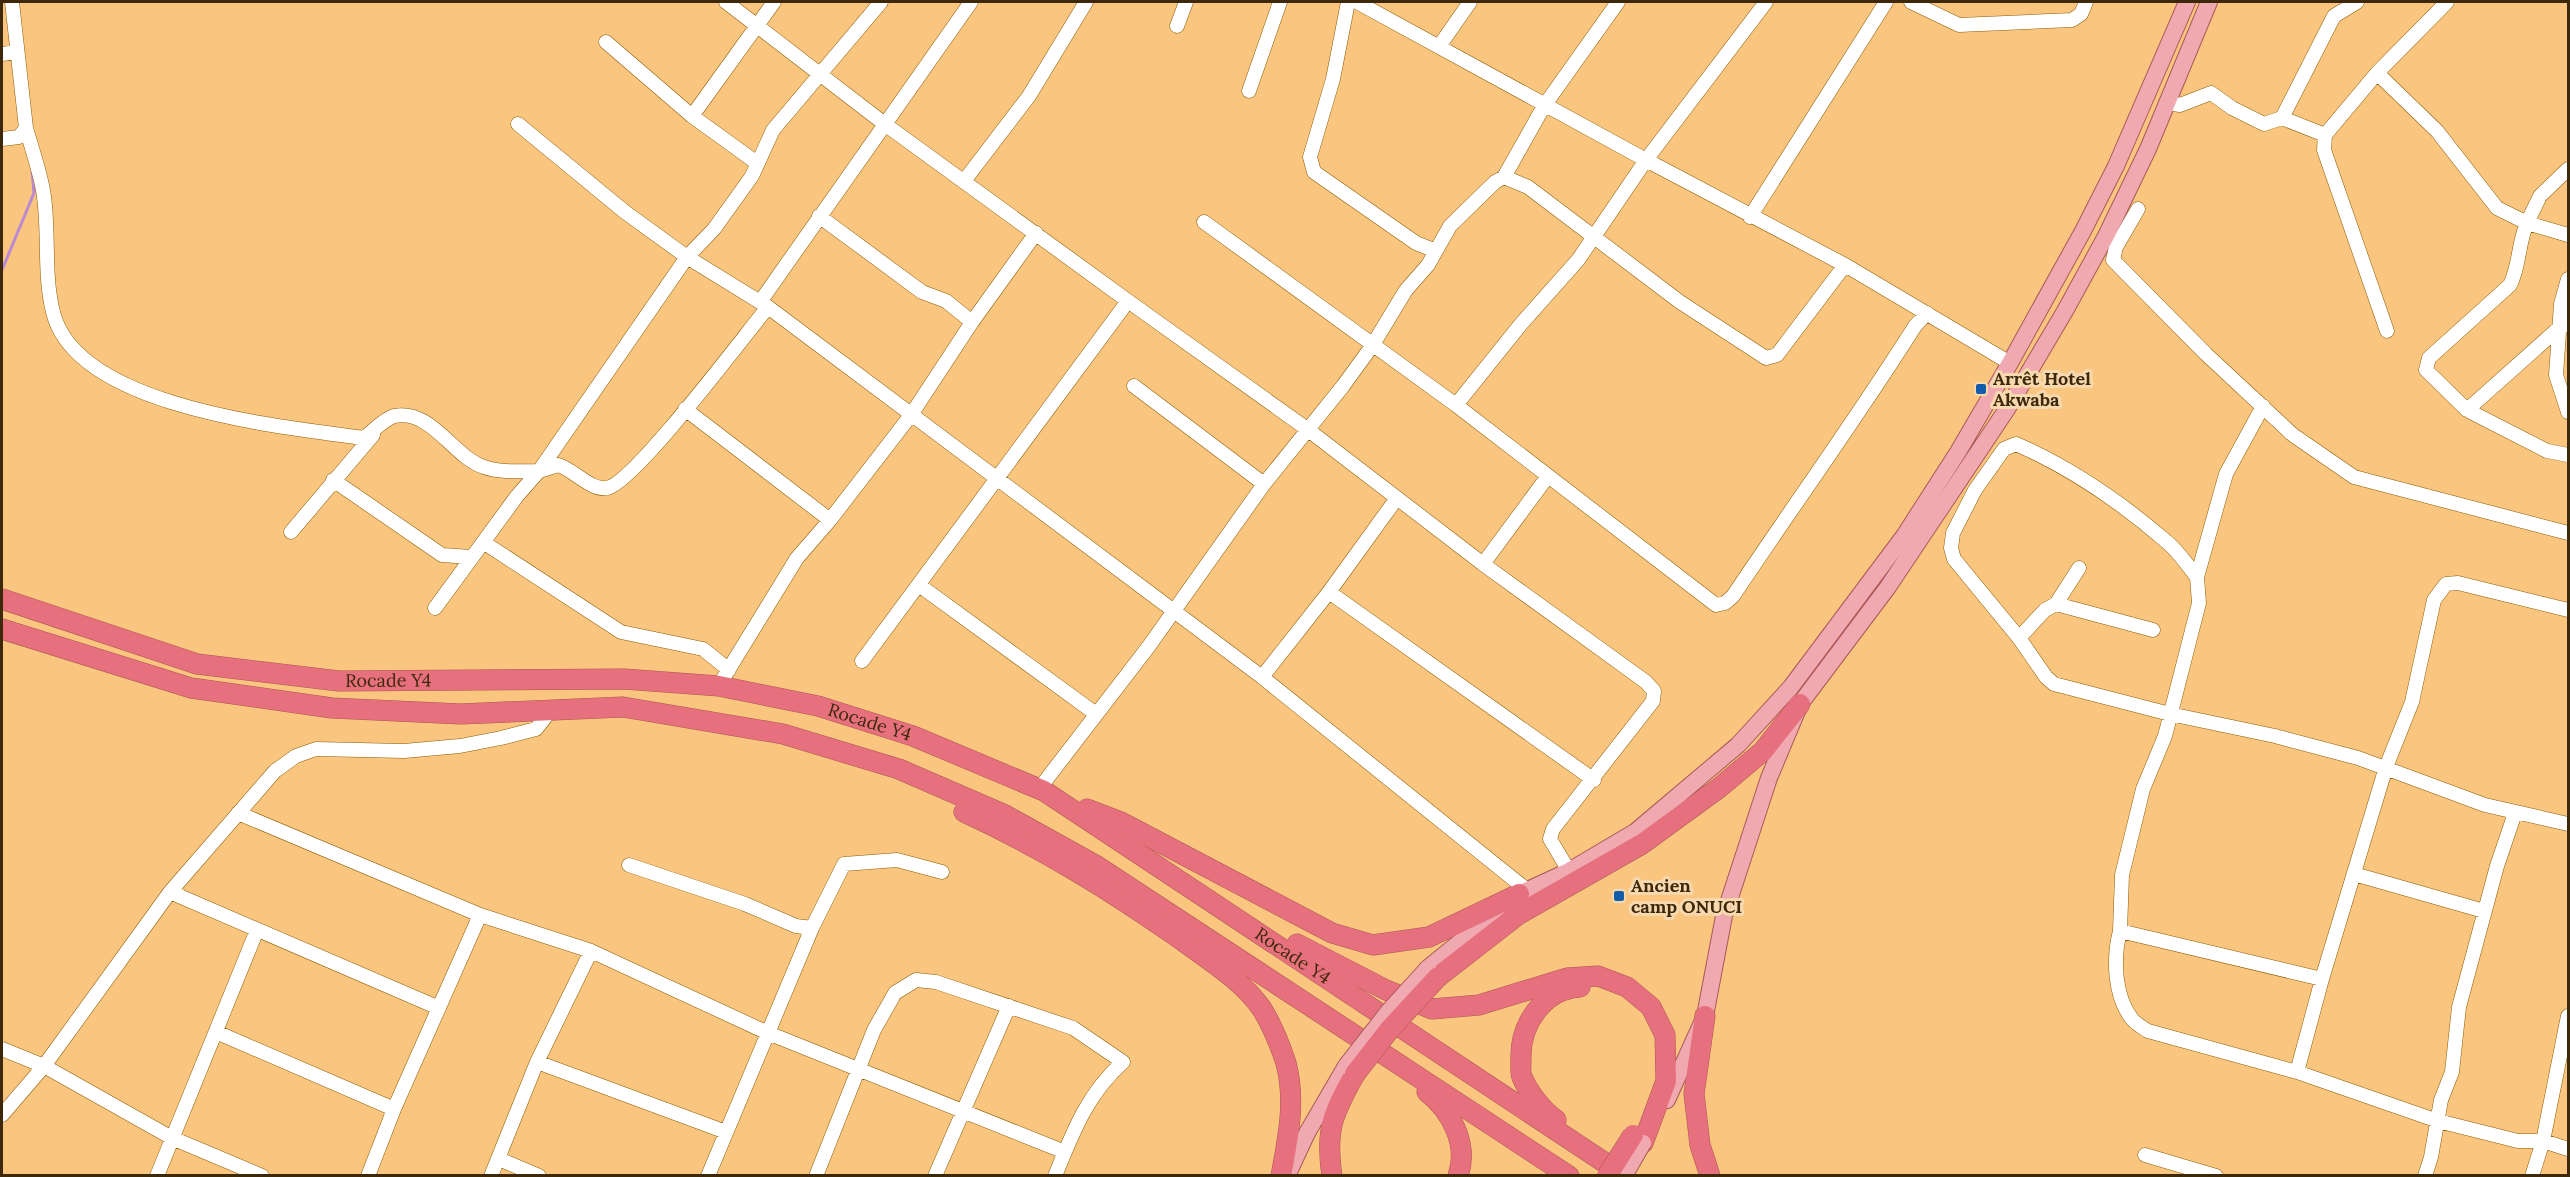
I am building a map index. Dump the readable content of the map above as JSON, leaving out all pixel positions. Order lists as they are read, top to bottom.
{
  "streets": {
    "highway": ["Rocade Y4"]
  },
  "places": {
    "transit": ["Arrêt Hotel Akwaba", "Ancien camp ONUCI"]
  }
}
